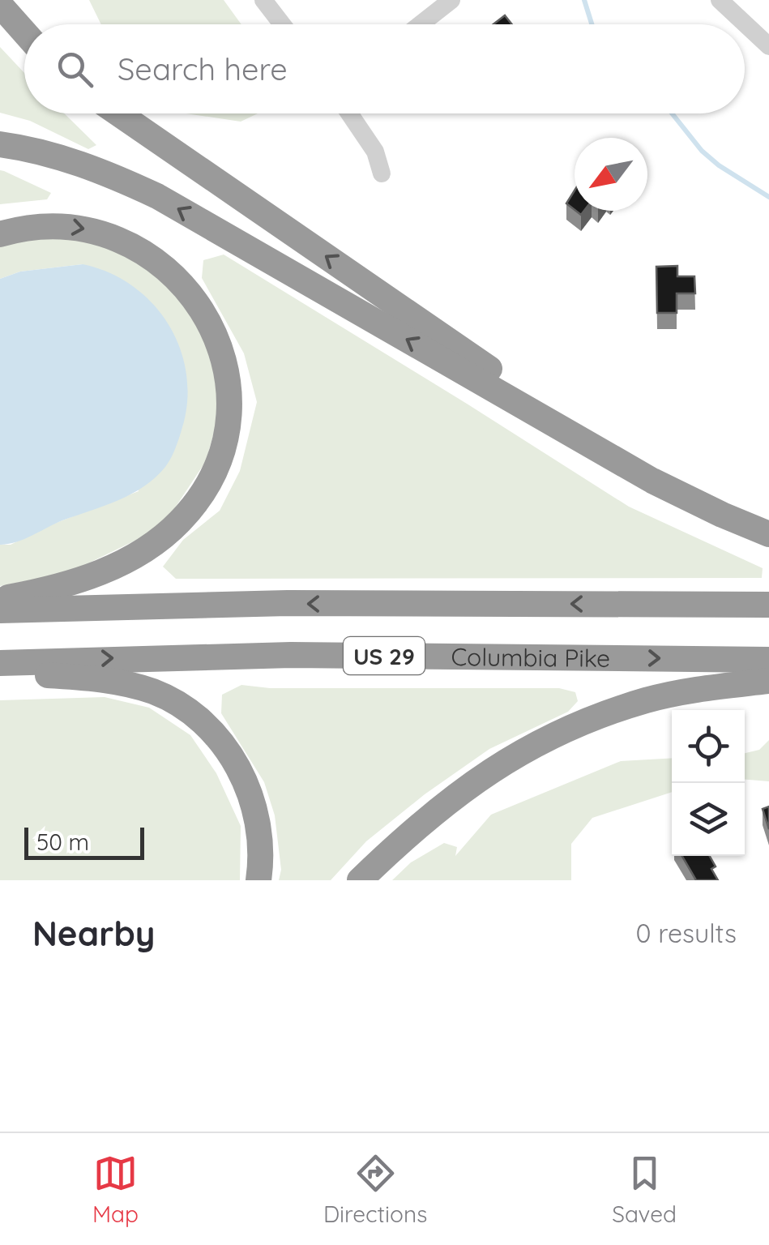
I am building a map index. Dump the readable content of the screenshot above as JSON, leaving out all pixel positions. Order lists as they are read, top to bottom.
{
  "streets": {
    "highway": ["US 29", "Columbia Pike"]
  },
  "scale_bar": "50 m",
  "north": "bottom left",
  "page": {
    "search": "Search here",
    "scale": "50 m",
    "heading": ["Nearby", "0 results"],
    "nav": ["Map", "Directions", "Saved"]
  }
}
